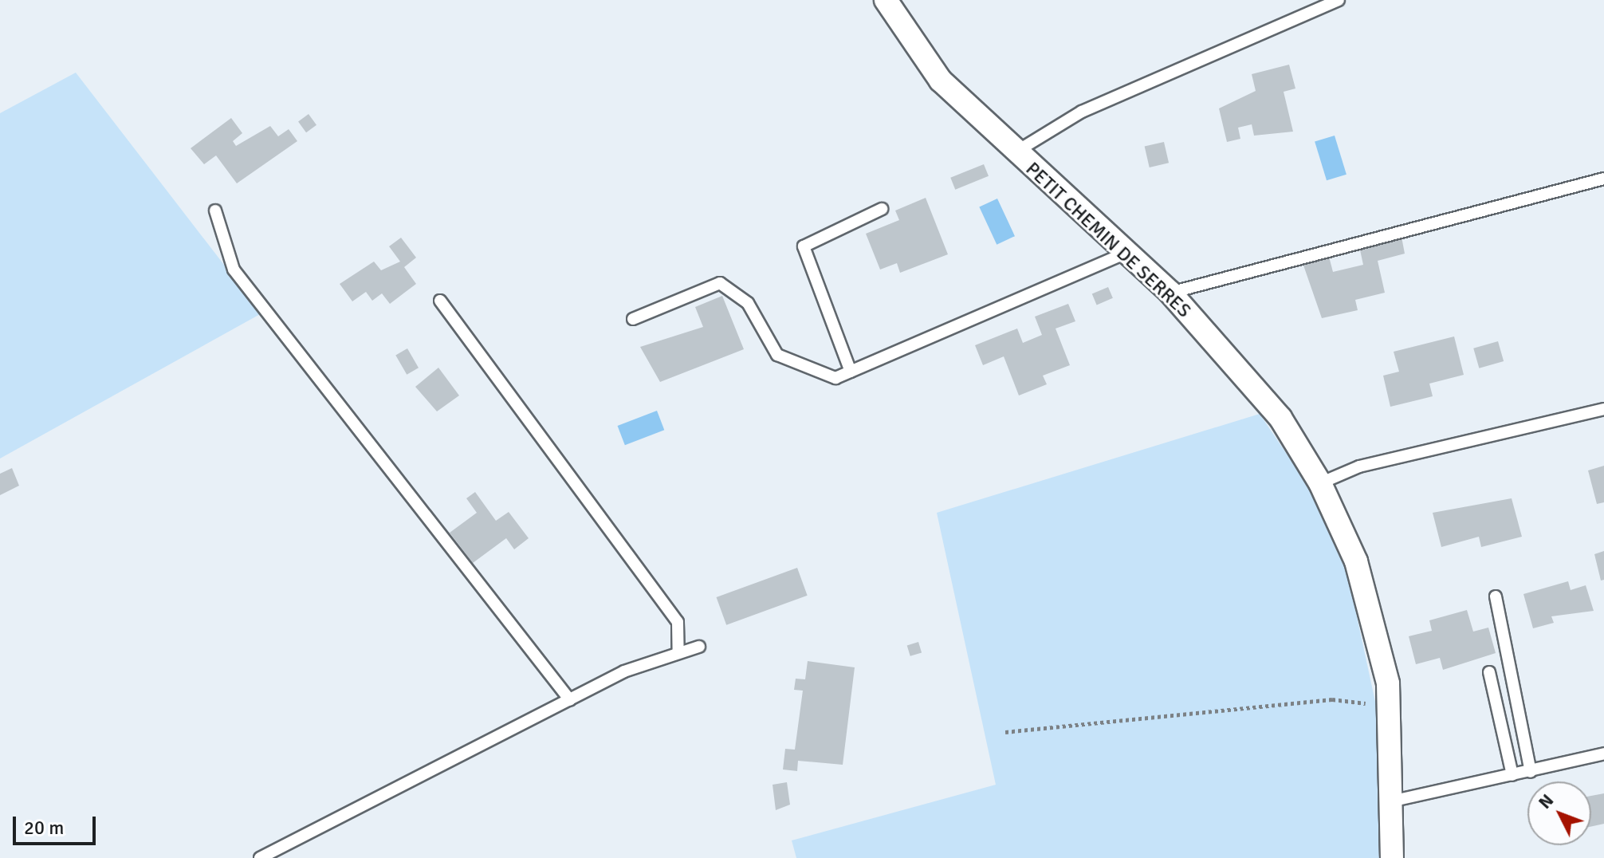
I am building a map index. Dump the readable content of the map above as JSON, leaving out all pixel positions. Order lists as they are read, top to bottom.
{
  "streets": {
    "street": ["PETIT CHEMIN DE SERRES"]
  },
  "scale_bar": "20 m",
  "north": "top left"
}
